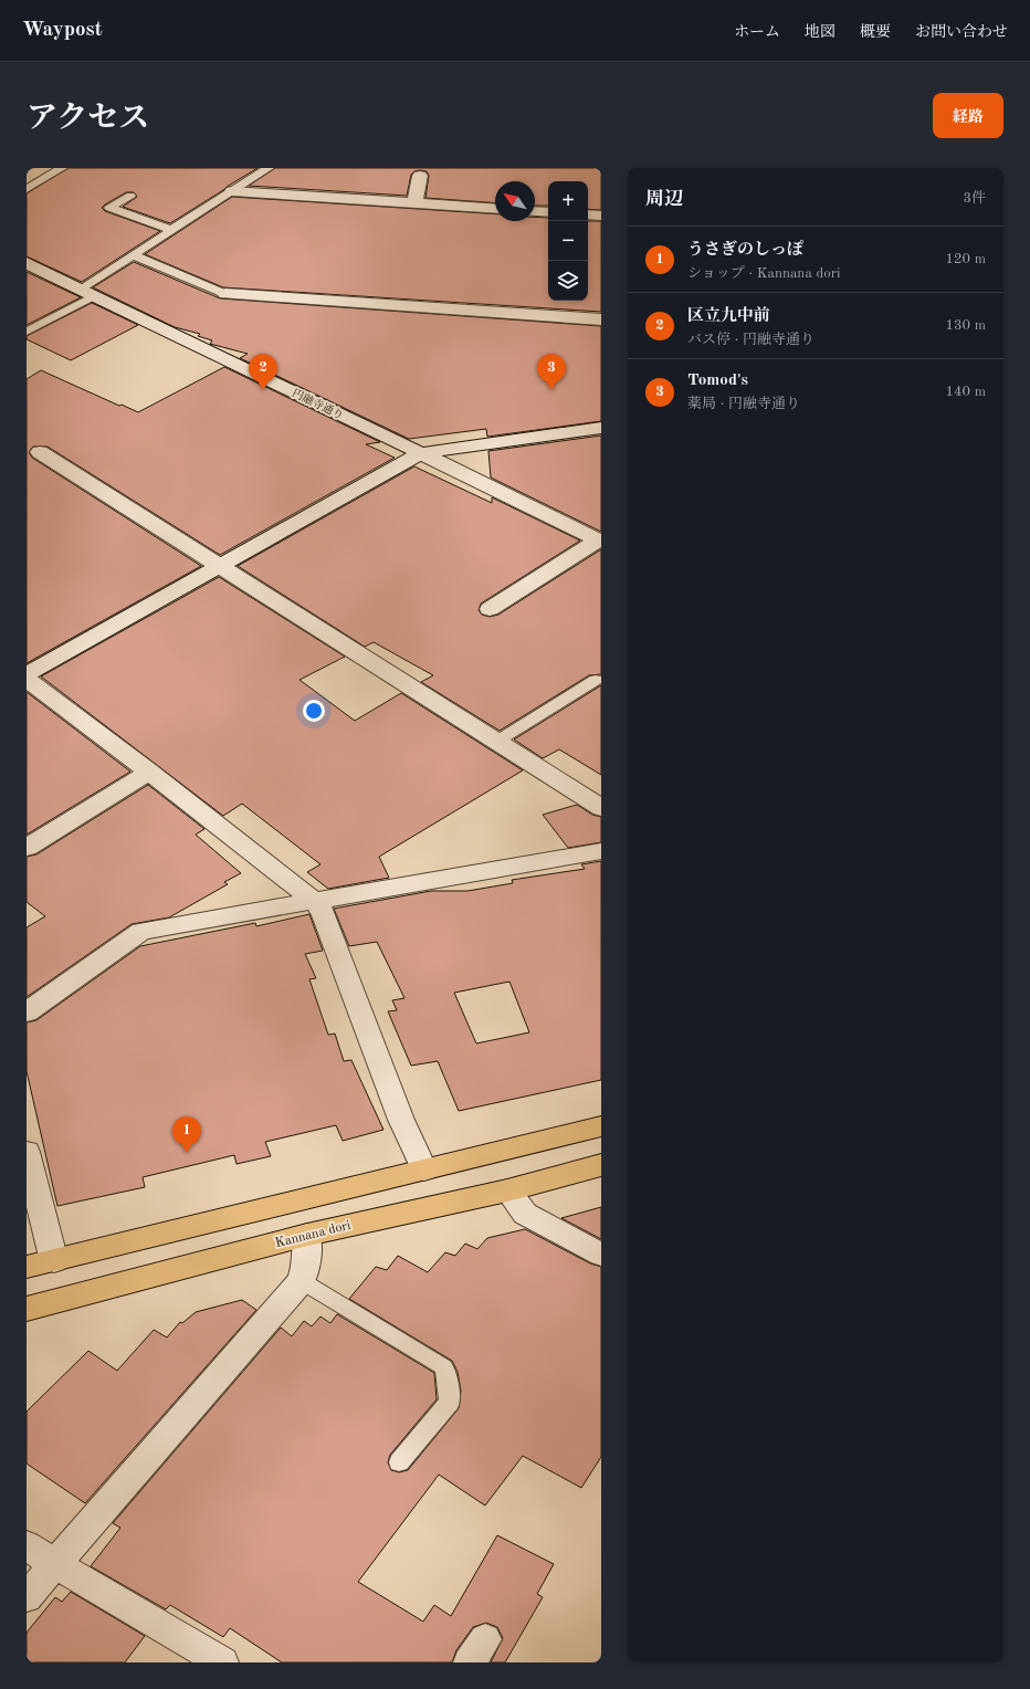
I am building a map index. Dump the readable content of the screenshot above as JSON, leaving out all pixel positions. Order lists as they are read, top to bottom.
{
  "streets": {
    "main road": ["Kannana dori"],
    "street": ["円融寺通り"]
  },
  "north": "top left",
  "page": {
    "header": "Waypost",
    "nav": [
      "ホーム",
      "地図",
      "概要",
      "お問い合わせ"
    ],
    "title": "アクセス",
    "buttons": "経路",
    "heading": ["周辺", "3件"],
    "map_buttons": ["+", "−"],
    "list": [
      {
        "mark": "1",
        "name": "うさぎのしっぽ",
        "note": "ショップ · Kannana dori",
        "value": "120 m"
      },
      {
        "mark": "2",
        "name": "区立九中前",
        "note": "バス停 · 円融寺通り",
        "value": "130 m"
      },
      {
        "mark": "3",
        "name": "Tomod's",
        "note": "薬局 · 円融寺通り",
        "value": "140 m"
      }
    ],
    "pins": ["2", "3", "1"]
  }
}
